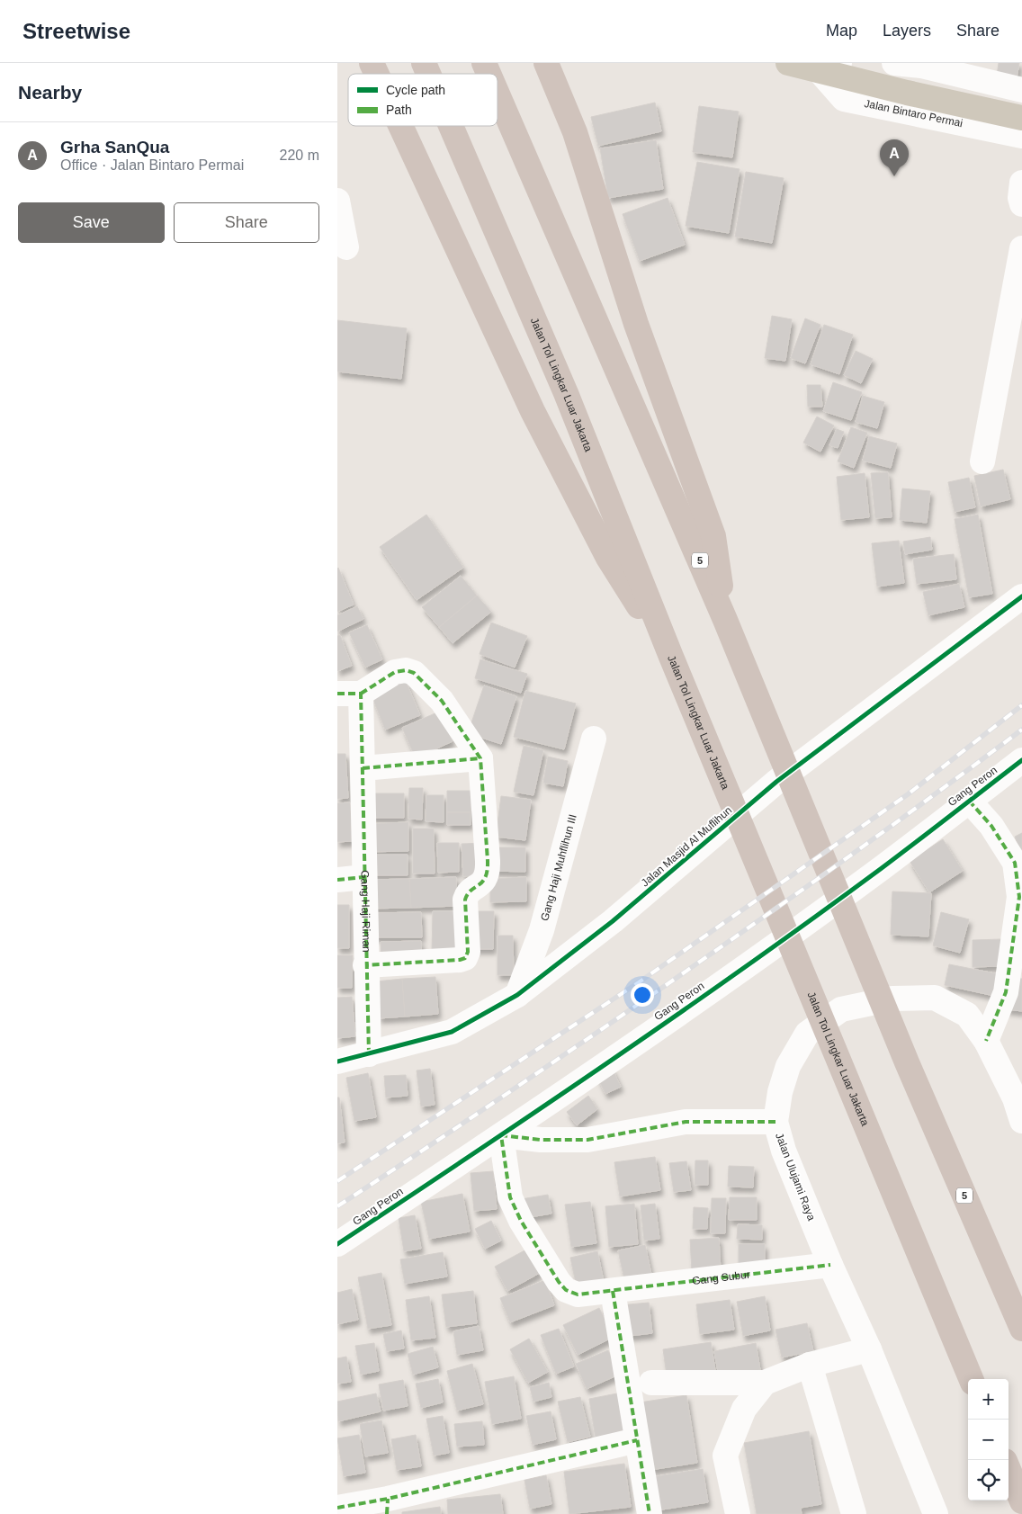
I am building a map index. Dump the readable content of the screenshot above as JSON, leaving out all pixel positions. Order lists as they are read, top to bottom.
{
  "streets": {
    "highway": ["Jalan Tol Lingkar Luar Jakarta", "5"],
    "main road": ["Jalan Bintaro Permai"],
    "street": [
      "Gang Peron",
      "Jalan Masjid Al Muflihun",
      "Gang Haji Muhflihun III",
      "Gang Haji Riman",
      "Jalan Ulujami Raya",
      "Gang Subur"
    ]
  },
  "crossings": [
    ["Gang Peron", "Gang Subur"],
    ["Jalan Masjid Al Muflihun", "Gang Haji Muhflihun III"],
    ["Jalan Masjid Al Muflihun", "Gang Haji Riman"],
    ["Jalan Ulujami Raya", "Gang Subur"]
  ],
  "legend": ["Cycle path", "Path"],
  "page": {
    "header": "Streetwise",
    "nav": ["Map", "Layers", "Share"],
    "heading": "Nearby",
    "list": [
      {
        "mark": "A",
        "name": "Grha SanQua",
        "note": "Office · Jalan Bintaro Permai",
        "value": "220 m"
      }
    ],
    "pins": "A",
    "buttons": ["Save", "Share"],
    "map_buttons": ["+", "−"]
  }
}
